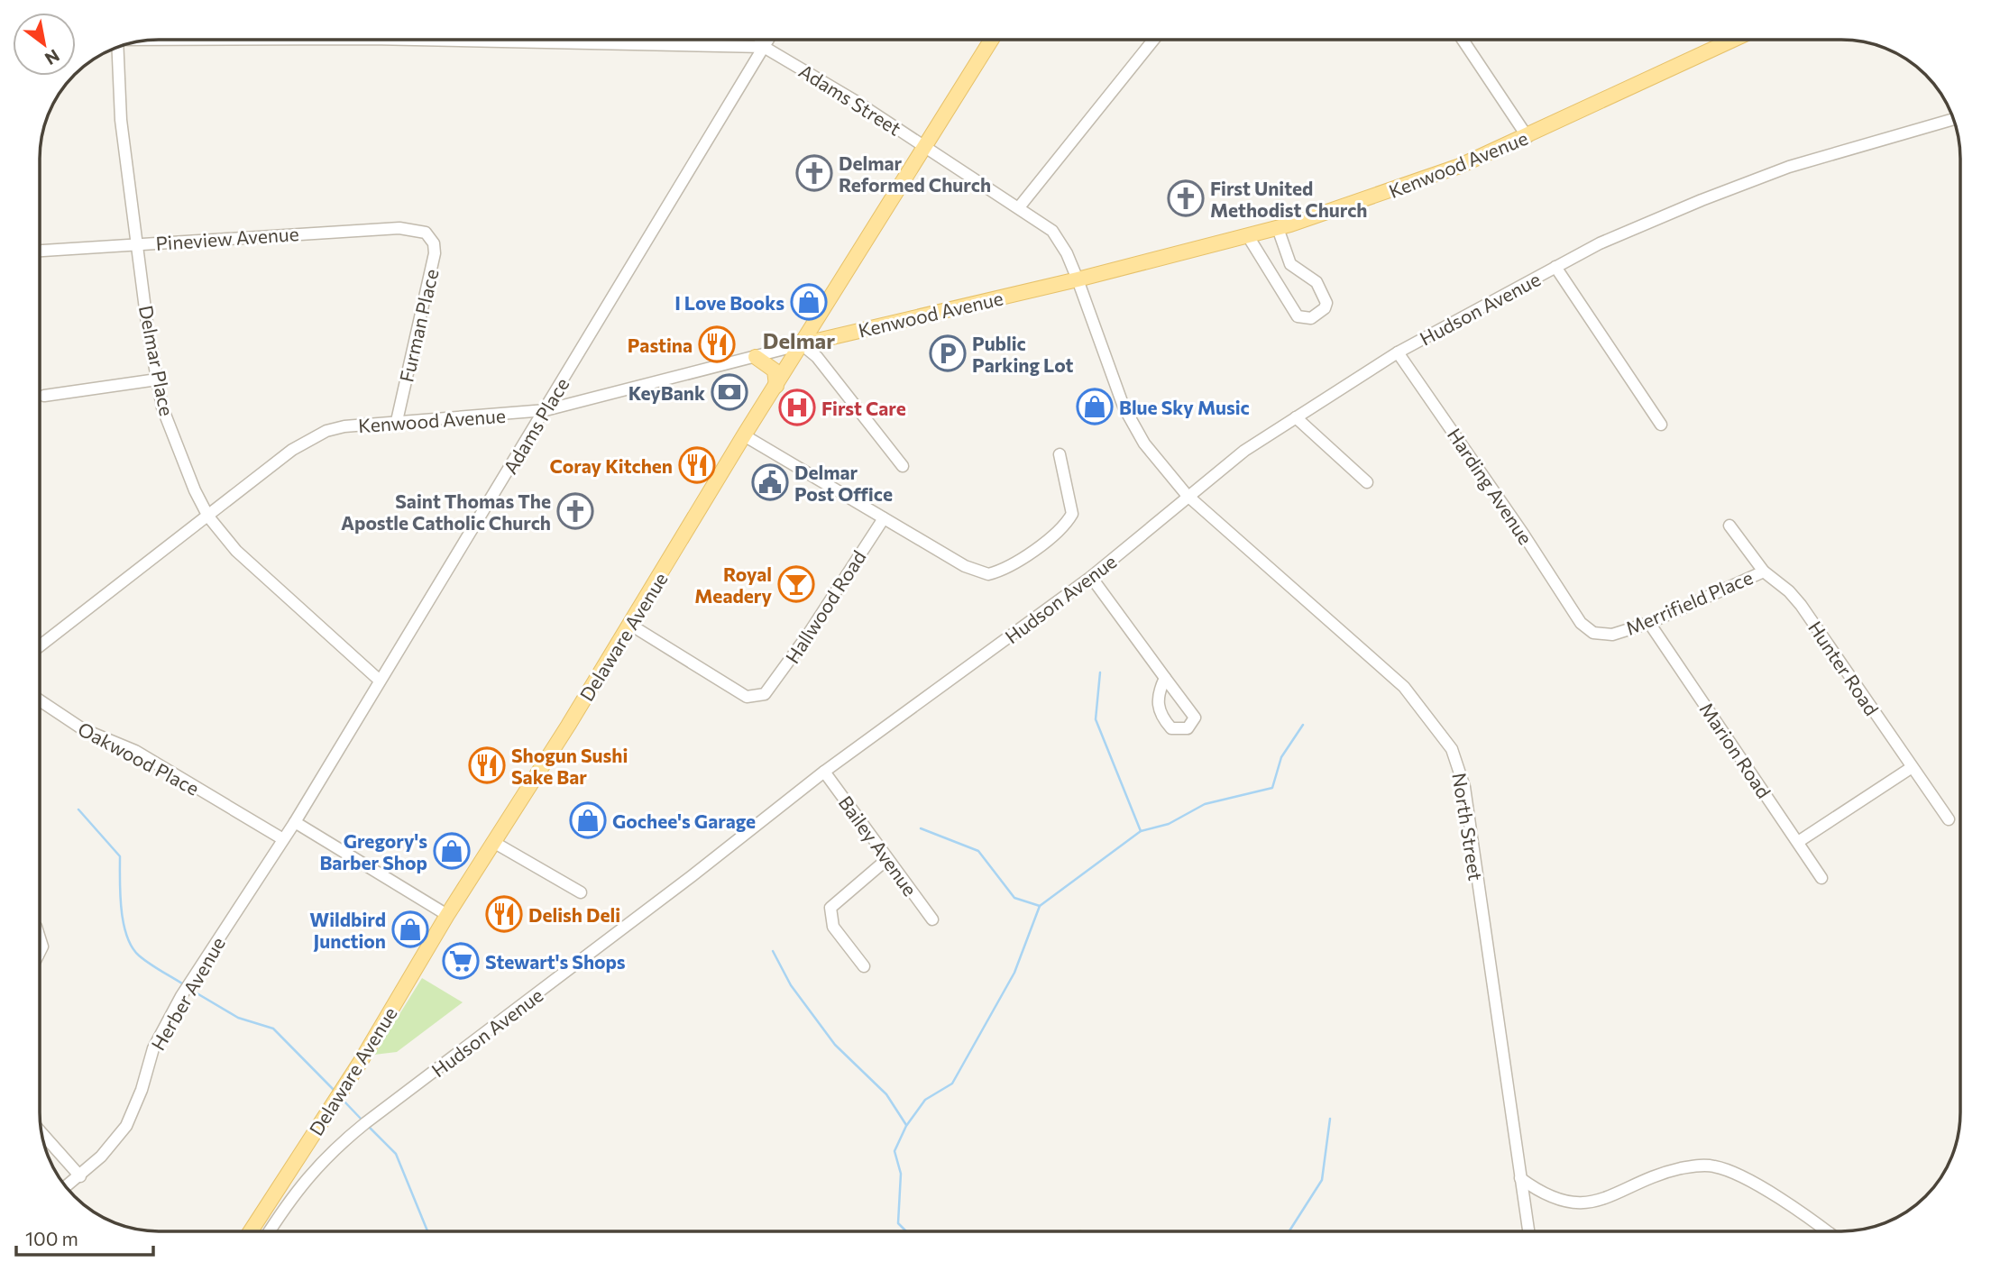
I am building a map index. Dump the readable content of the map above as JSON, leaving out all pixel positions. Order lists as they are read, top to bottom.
{
  "streets": {
    "main road": ["Kenwood Avenue", "Delaware Avenue"],
    "street": [
      "Adams Street",
      "Pineview Avenue",
      "Hudson Avenue",
      "Furman Place",
      "Delmar Place",
      "Adams Place",
      "Harding Avenue",
      "Merrifield Place",
      "Hallwood Road",
      "Hunter Road",
      "Marion Road",
      "Oakwood Place",
      "North Street",
      "Bailey Avenue",
      "Herber Avenue"
    ]
  },
  "crossings": [
    ["Adams Street", "Kenwood Avenue"],
    ["Adams Street", "Hudson Avenue"],
    ["Adams Street", "Adams Place"],
    ["Adams Street", "Delaware Avenue"],
    ["Adams Street", "North Street"],
    ["Kenwood Avenue", "Furman Place"],
    ["Kenwood Avenue", "Delmar Place"],
    ["Kenwood Avenue", "Adams Place"],
    ["Kenwood Avenue", "Delaware Avenue"],
    ["Pineview Avenue", "Furman Place"],
    ["Pineview Avenue", "Delmar Place"],
    ["Hudson Avenue", "Harding Avenue"],
    ["Hudson Avenue", "North Street"],
    ["Hudson Avenue", "Bailey Avenue"],
    ["Delmar Place", "Adams Place"],
    ["Adams Place", "Herber Avenue"],
    ["Harding Avenue", "Merrifield Place"],
    ["Merrifield Place", "Hunter Road"],
    ["Merrifield Place", "Marion Road"],
    ["Hallwood Road", "Delaware Avenue"],
    ["Oakwood Place", "Herber Avenue"]
  ],
  "districts": ["Delmar"],
  "places": {
    "church": ["Delmar Reformed Church", "First United Methodist Church", "Saint Thomas The Apostle Catholic Church"],
    "shop": [
      "I Love Books",
      "Blue Sky Music",
      "Gochee's Garage",
      "Gregory's Barber Shop",
      "Wildbird Junction"
    ],
    "restaurant": [
      "Pastina",
      "Coray Kitchen",
      "Shogun Sushi Sake Bar",
      "Delish Deli"
    ],
    "parking": ["Public Parking Lot"],
    "bank": ["KeyBank"],
    "hospital": ["First Care"],
    "public building": ["Delmar Post Office"],
    "bar": ["Royal Meadery"],
    "supermarket": ["Stewart's Shops"]
  },
  "scale_bar": "100 m",
  "north": "bottom right"
}
